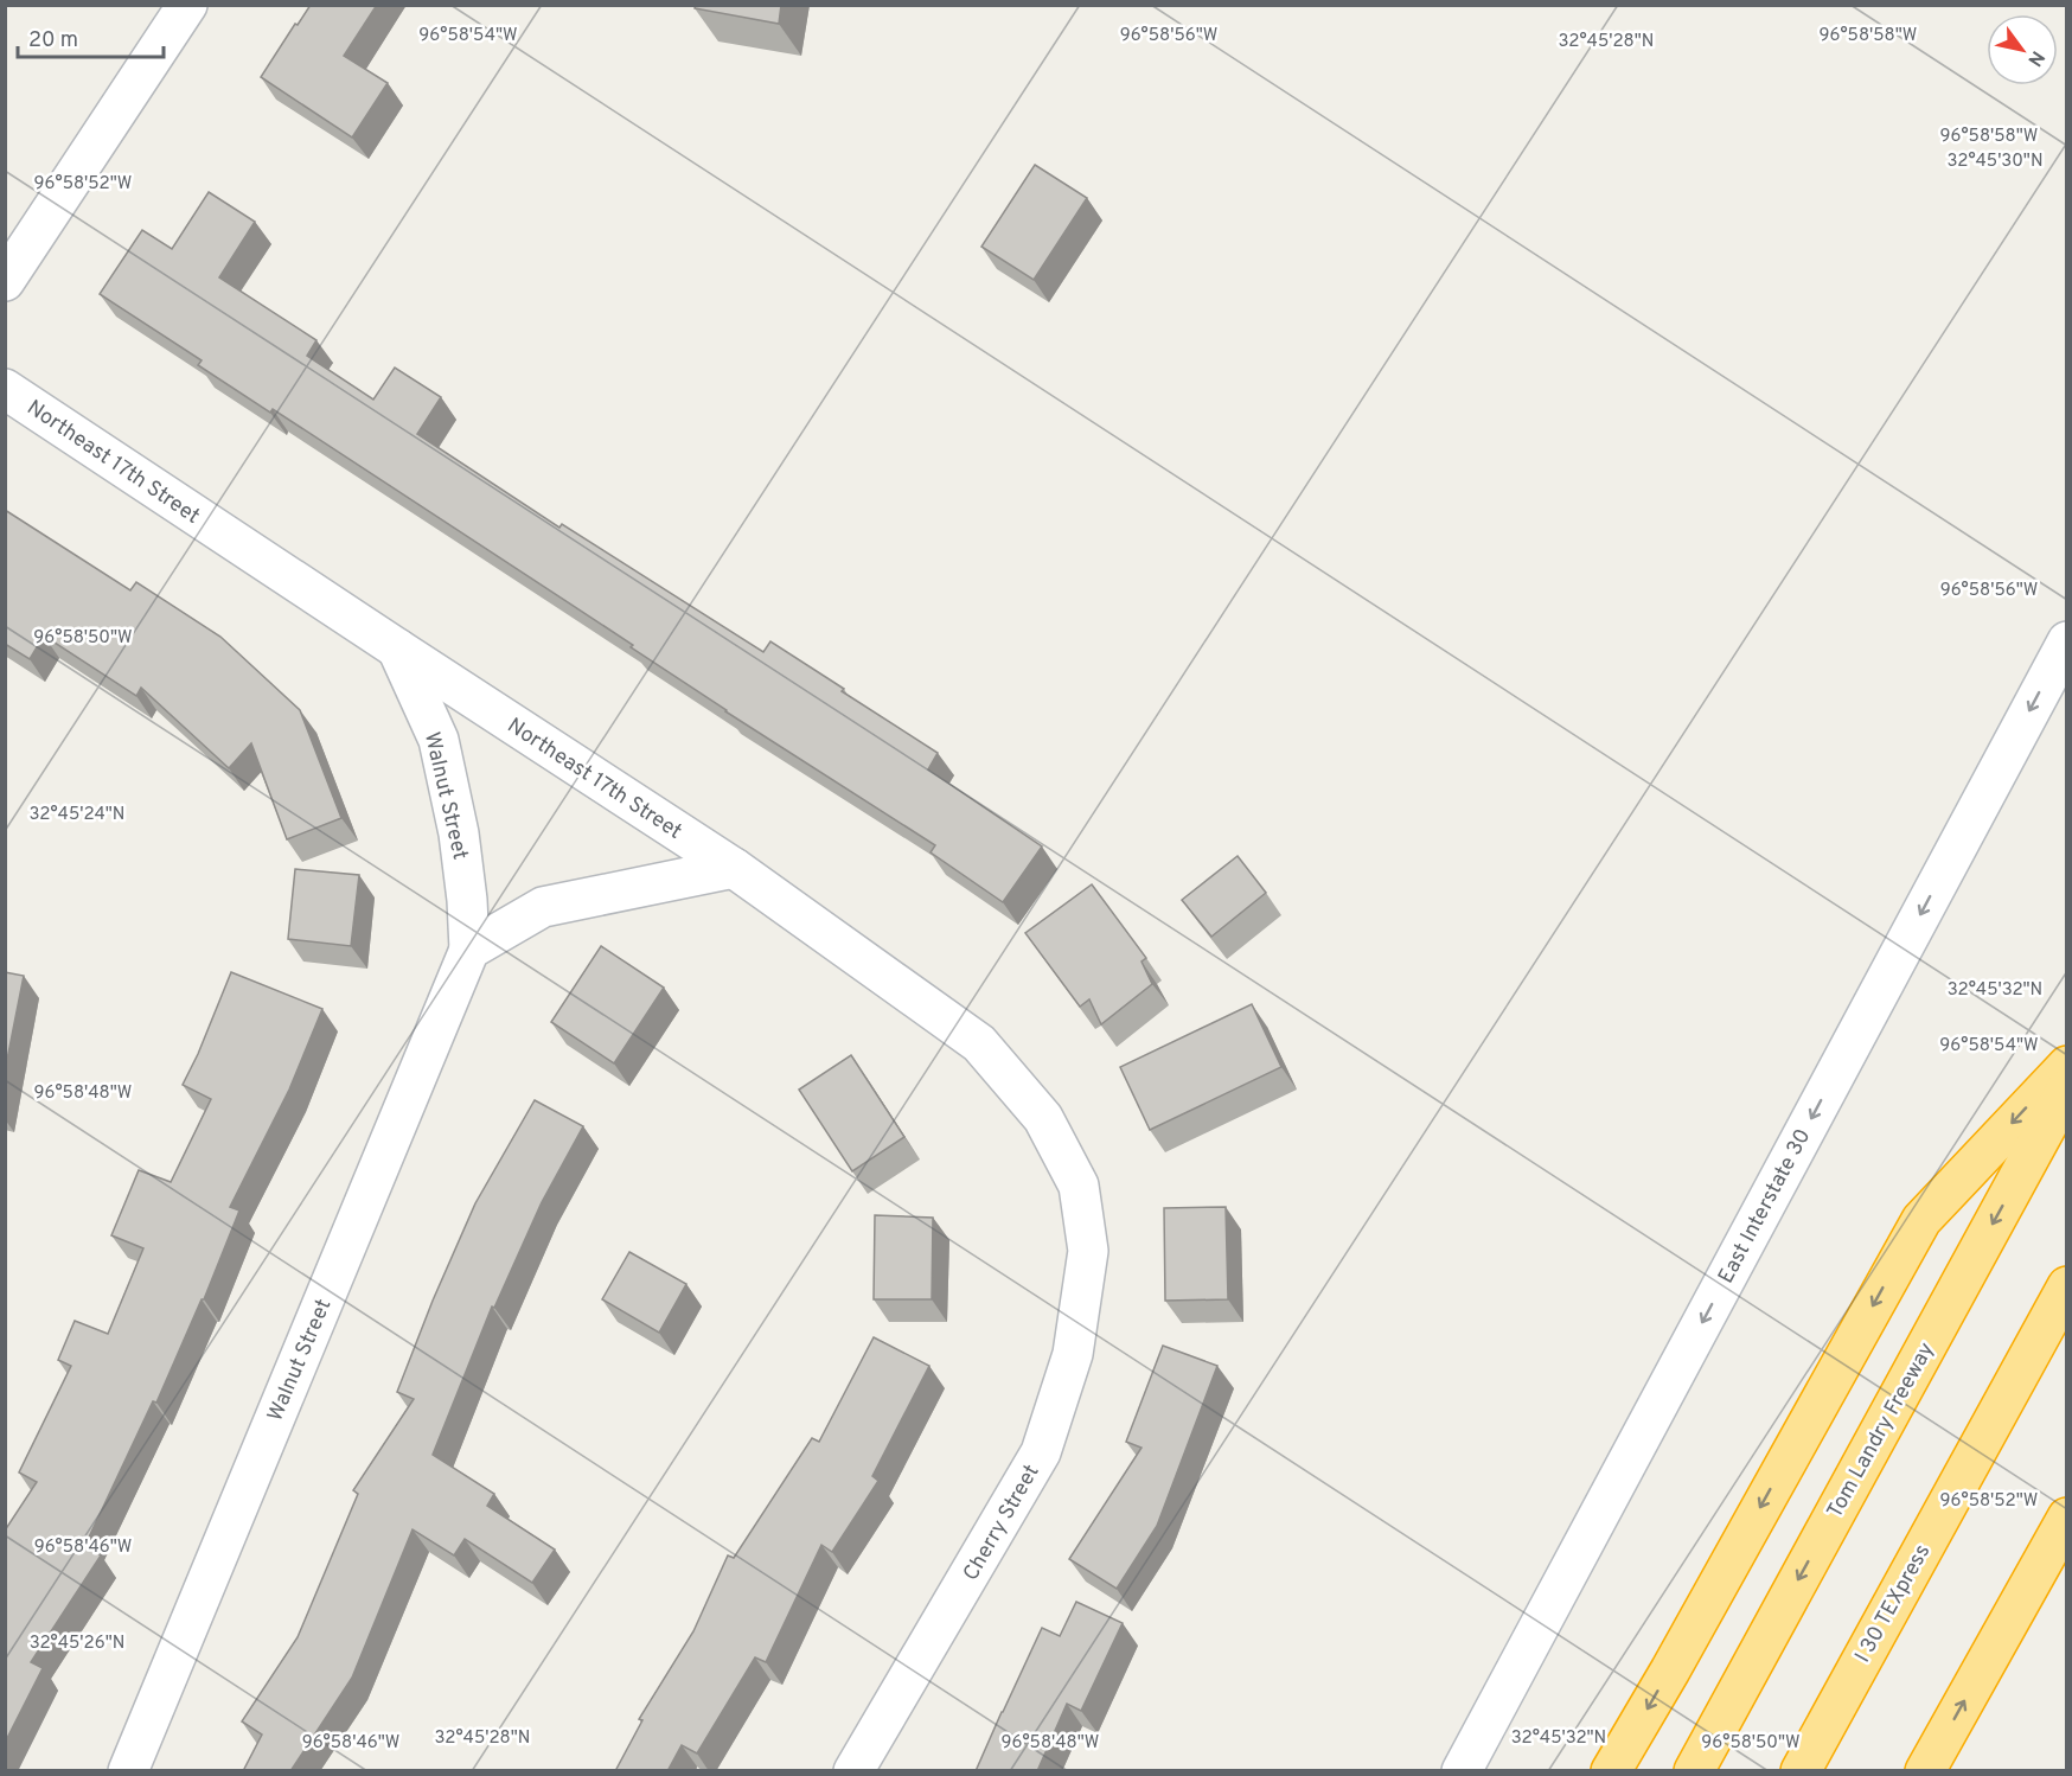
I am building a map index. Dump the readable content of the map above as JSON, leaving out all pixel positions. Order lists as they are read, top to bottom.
{
  "streets": {
    "highway": ["Tom Landry Freeway", "I 30 TEXpress"],
    "street": [
      "Northeast 17th Street",
      "Walnut Street",
      "East Interstate 30",
      "Cherry Street"
    ]
  },
  "crossings": [
    ["Northeast 17th Street", "Walnut Street"],
    ["Northeast 17th Street", "Cherry Street"]
  ],
  "one_way": ["East Interstate 30"],
  "scale_bar": "20 m",
  "north": "bottom right",
  "coordinates": [
    "96°58'58\"W",
    "96°58'54\"W",
    "96°58'56\"W",
    "32°45'28\"N",
    "32°45'30\"N",
    "96°58'52\"W",
    "96°58'50\"W",
    "32°45'24\"N",
    "32°45'32\"N",
    "96°58'48\"W",
    "96°58'46\"W",
    "32°45'26\"N"
  ]
}
